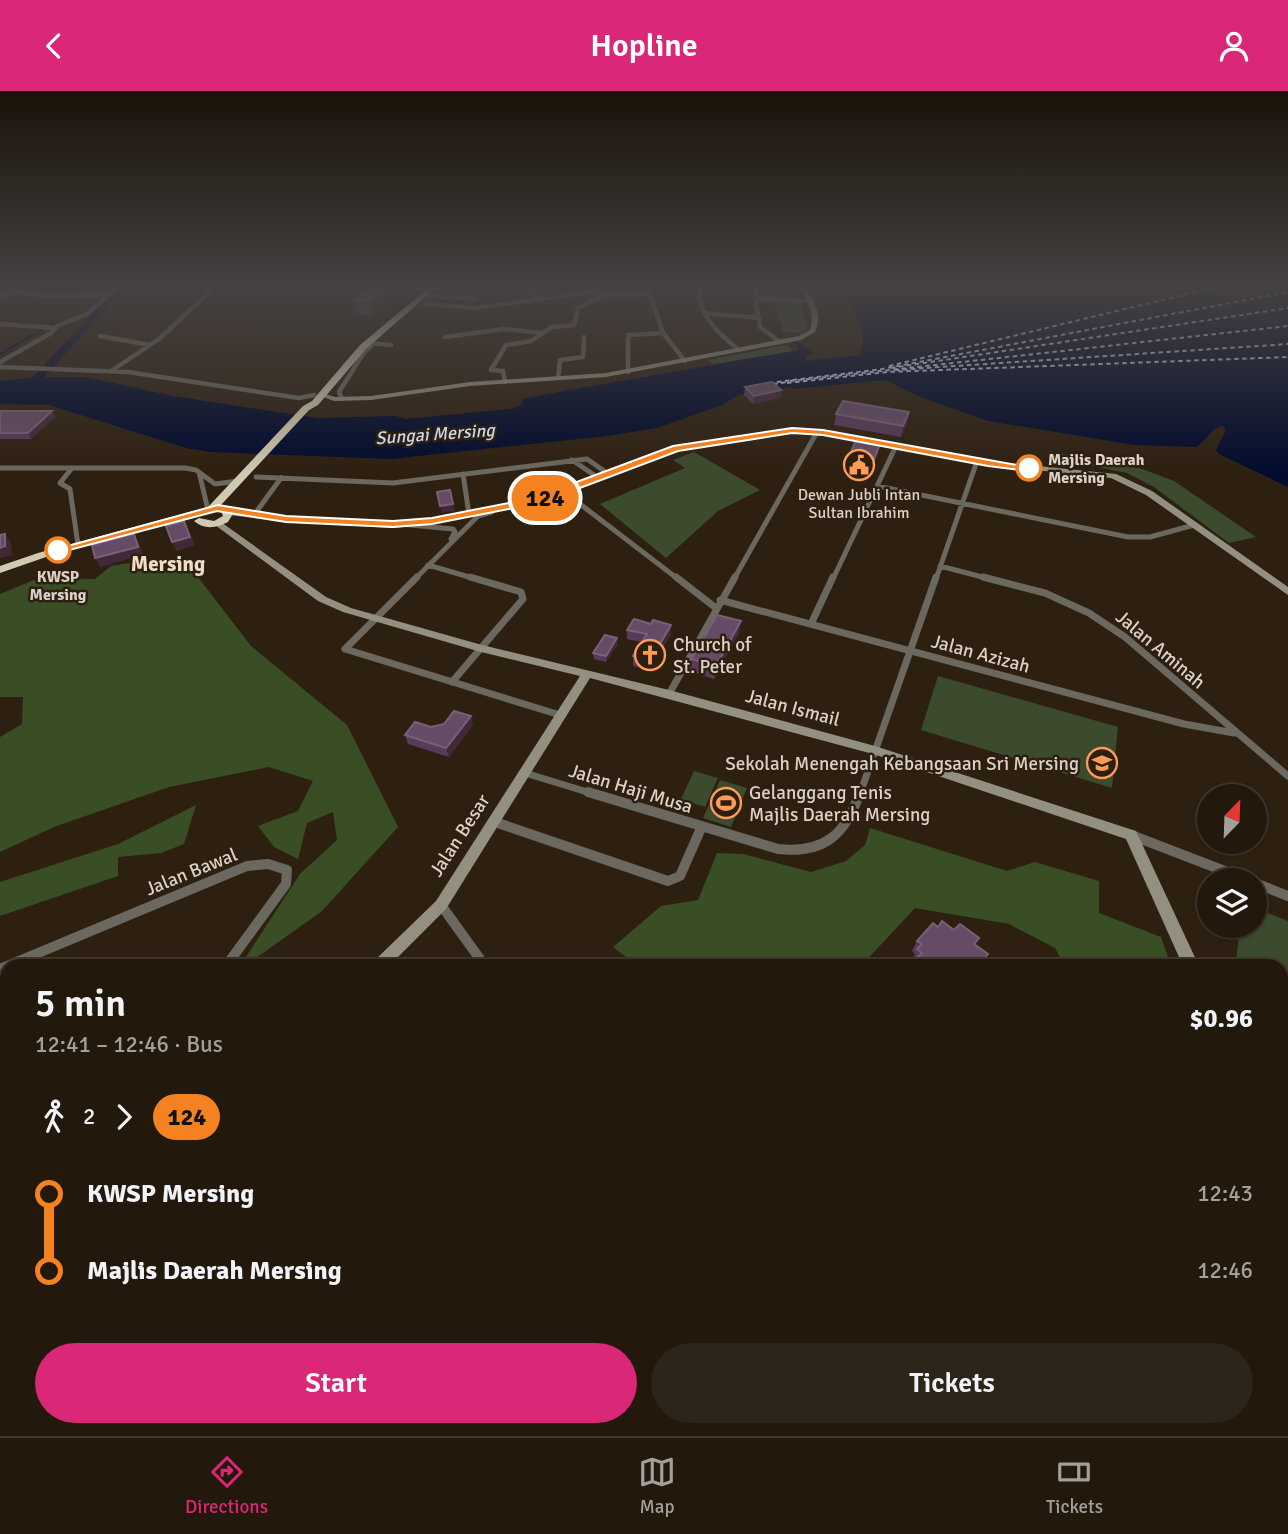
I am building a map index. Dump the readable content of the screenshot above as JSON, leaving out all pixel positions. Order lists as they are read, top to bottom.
{
  "streets": {
    "street": [
      "Jalan Aminah",
      "Jalan Azizah",
      "Jalan Ismail",
      "Jalan Haji Musa",
      "Jalan Besar",
      "Jalan Bawal"
    ]
  },
  "crossings": [
    ["Jalan Aminah", "Jalan Azizah"],
    ["Jalan Aminah", "Jalan Haji Musa"],
    ["Jalan Azizah", "Jalan Haji Musa"],
    ["Jalan Ismail", "Jalan Haji Musa"],
    ["Jalan Ismail", "Jalan Besar"],
    ["Jalan Haji Musa", "Jalan Besar"]
  ],
  "districts": ["Mersing"],
  "water": ["Sungai Mersing"],
  "places": {
    "public building": ["Dewan Jubli Intan Sultan Ibrahim"],
    "other": ["Majlis Daerah Mersing", "KWSP Mersing"],
    "church": ["Church of St. Peter"],
    "school or university": ["Sekolah Menengah Kebangsaan Sri Mersing"],
    "sports": ["Gelanggang Tenis Majlis Daerah Mersing"]
  },
  "lines": ["bus line 124"],
  "north": "top right",
  "page": {
    "header": "Hopline",
    "on_map": "124",
    "heading": ["5 min", "12:41 – 12:46 · Bus", "$0.96"],
    "legs": ["2", "124"],
    "list": [
      {
        "name": "KWSP Mersing",
        "value": "12:43"
      },
      {
        "name": "Majlis Daerah Mersing",
        "value": "12:46"
      }
    ],
    "buttons": ["Start", "Tickets"],
    "tabs": ["Directions", "Map", "Tickets"]
  }
}
